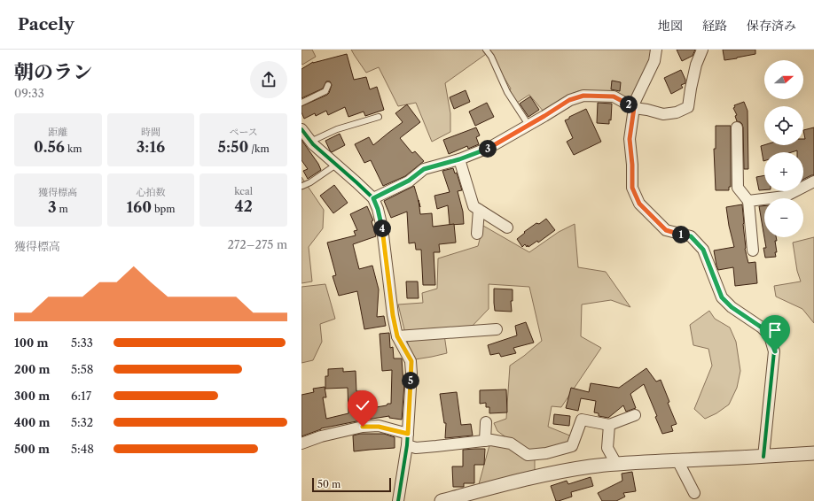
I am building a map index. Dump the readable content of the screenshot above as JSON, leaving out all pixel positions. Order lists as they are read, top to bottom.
{
  "scale_bar": "50 m",
  "north": "right",
  "page": {
    "header": "Pacely",
    "nav": ["地図", "経路", "保存済み"],
    "heading": ["朝のラン", "09:33"],
    "map_buttons": ["+", "−"],
    "pins": [
      "2",
      "3",
      "4",
      "1",
      "5"
    ],
    "stats": [
      ["距離", "0.56 km"],
      ["時間", "3:16"],
      ["ペース", "5:50 /km"],
      ["獲得標高", "3 m"],
      ["心拍数", "160 bpm"],
      ["kcal", "42"]
    ],
    "chart": ["獲得標高", "272–275 m"],
    "list": [
      {
        "name": "100 m",
        "note": "5:33"
      },
      {
        "name": "200 m",
        "note": "5:58"
      },
      {
        "name": "300 m",
        "note": "6:17"
      },
      {
        "name": "400 m",
        "note": "5:32"
      },
      {
        "name": "500 m",
        "note": "5:48"
      }
    ],
    "scale": "50 m"
  }
}
